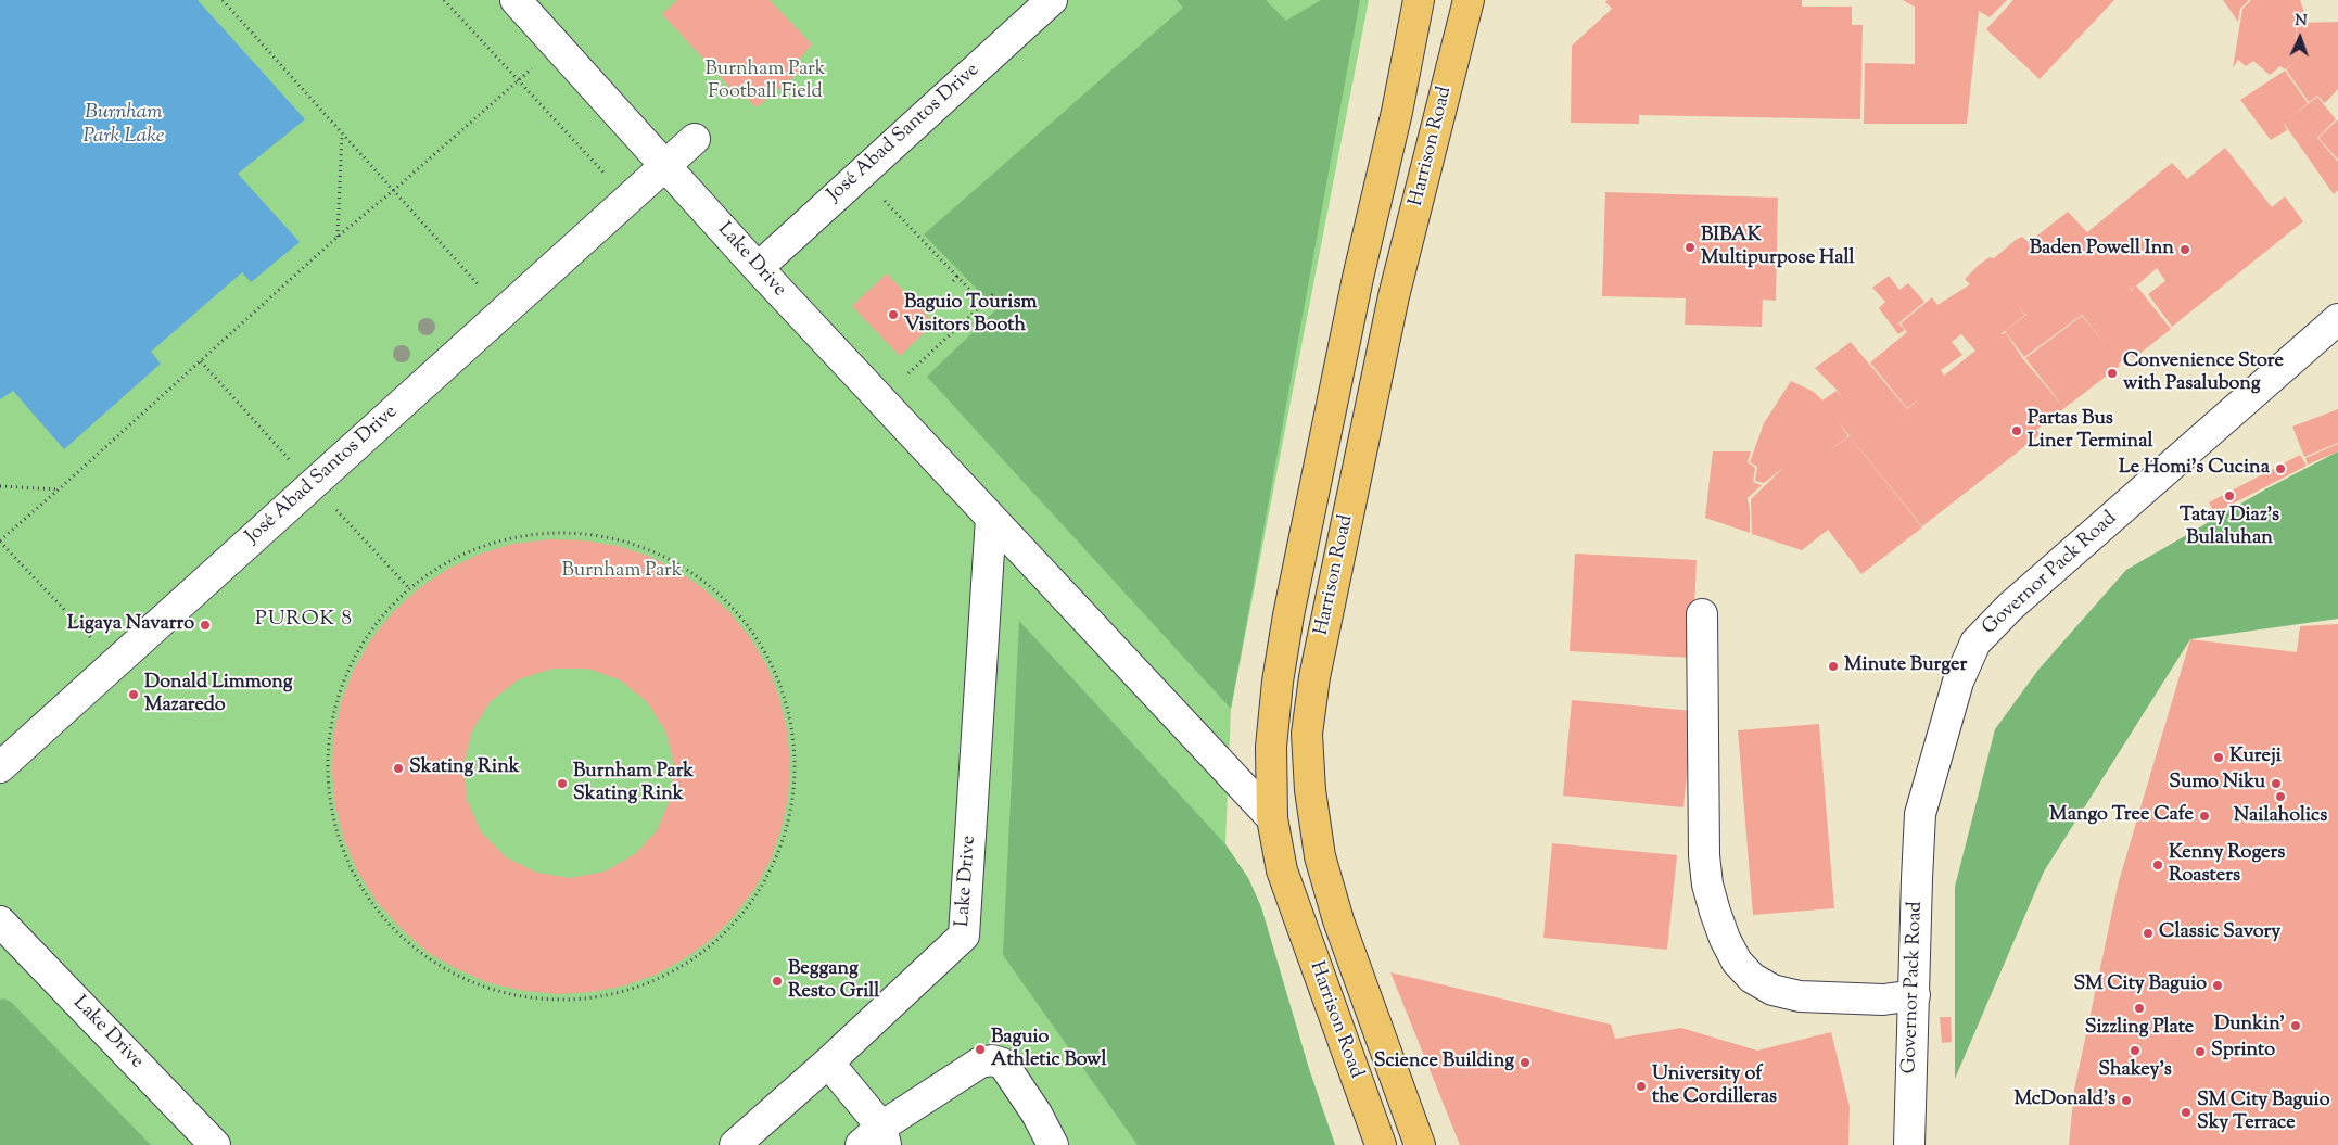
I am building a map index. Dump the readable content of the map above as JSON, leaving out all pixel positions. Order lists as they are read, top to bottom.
{
  "streets": {
    "highway": ["Harrison Road"],
    "street": ["José Abad Santos Drive", "Lake Drive", "Governor Pack Road"]
  },
  "crossings": [
    ["José Abad Santos Drive", "Lake Drive"],
    ["Harrison Road", "Lake Drive"]
  ],
  "districts": ["PUROK 8"],
  "water": ["Burnham Park Lake"],
  "parks": ["Burnham Park Football Field", "Burnham Park"],
  "places": [
    "BIBAK Multipurpose Hall",
    "Baden Powell Inn",
    "Baguio Tourism Visitors Booth",
    "Convenience Store with Pasalubong",
    "Partas Bus Liner Terminal",
    "Le Homi's Cucina",
    "Tatay Diaz's Bulaluhan",
    "Ligaya Navarro",
    "Minute Burger",
    "Donald Limmong Mazaredo",
    "Kureji",
    "Skating Rink",
    "Burnham Park Skating Rink",
    "Sumo Niku",
    "Nailaholics",
    "Mango Tree Cafe",
    "Kenny Rogers Roasters",
    "Classic Savory",
    "Beggang Resto Grill",
    "SM City Baguio",
    "Sizzling Plate",
    "Dunkin'",
    "Baguio Athletic Bowl",
    "Shakey's",
    "Sprinto",
    "Science Building",
    "University of the Cordilleras",
    "McDonald's",
    "SM City Baguio Sky Terrace"
  ],
  "north": "top"
}
